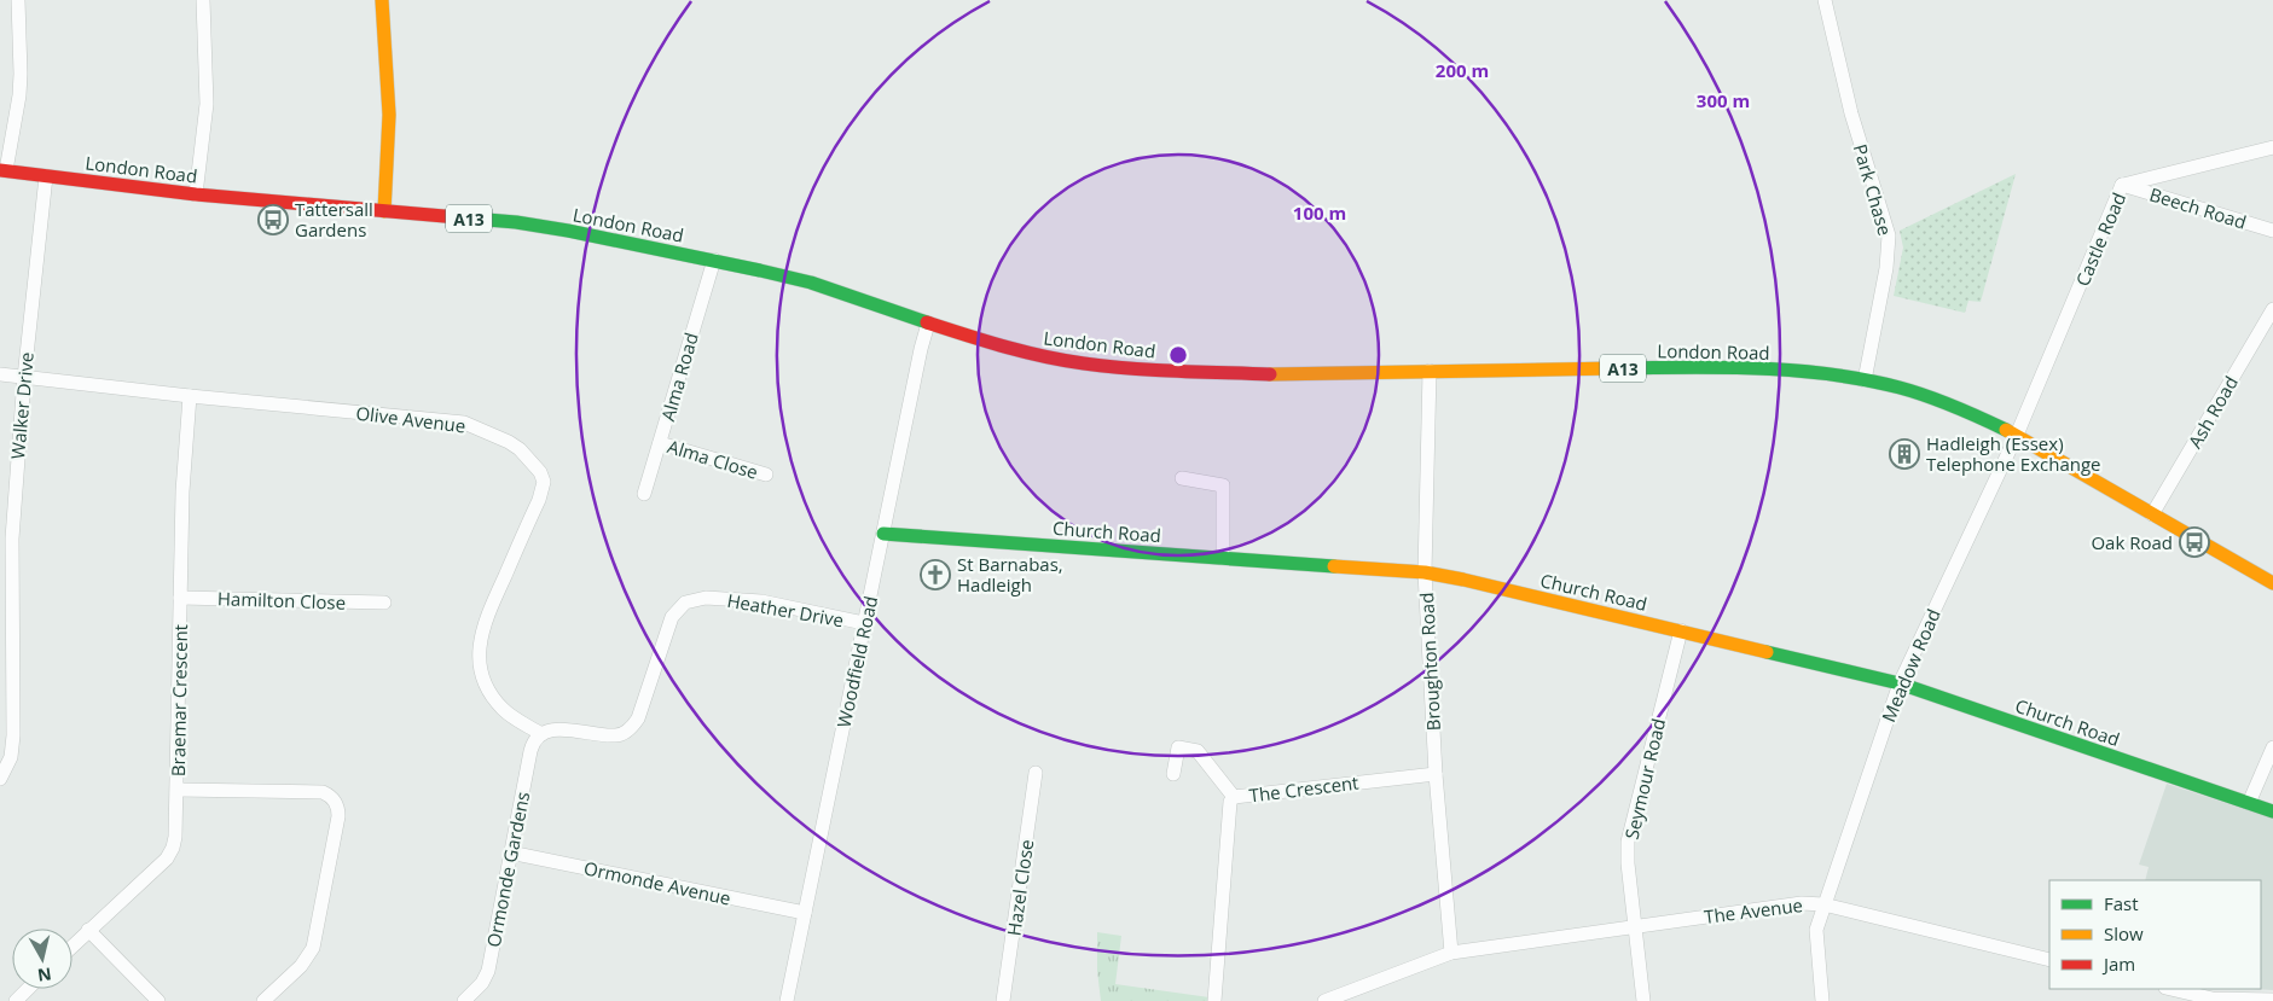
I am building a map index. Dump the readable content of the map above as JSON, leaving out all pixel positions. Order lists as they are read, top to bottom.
{
  "streets": {
    "main road": ["London Road", "A13", "Church Road"],
    "street": [
      "Park Chase",
      "Beech Road",
      "Castle Road",
      "Alma Road",
      "Walker Drive",
      "Ash Road",
      "Olive Avenue",
      "Alma Close",
      "Hamilton Close",
      "Heather Drive",
      "Woodfield Road",
      "Broughton Road",
      "Meadow Road",
      "Braemar Crescent",
      "Seymour Road",
      "The Crescent",
      "Ormonde Gardens",
      "Ormonde Avenue",
      "Hazel Close",
      "The Avenue"
    ]
  },
  "crossings": [
    ["London Road", "Park Chase"],
    ["London Road", "Castle Road"],
    ["London Road", "Alma Road"],
    ["London Road", "Walker Drive"],
    ["London Road", "Ash Road"],
    ["London Road", "Woodfield Road"],
    ["London Road", "Broughton Road"],
    ["London Road", "Meadow Road"],
    ["Beech Road", "Castle Road"],
    ["Castle Road", "Meadow Road"],
    ["Alma Road", "Alma Close"],
    ["Walker Drive", "Olive Avenue"],
    ["Olive Avenue", "Heather Drive"],
    ["Olive Avenue", "Braemar Crescent"],
    ["Olive Avenue", "Ormonde Gardens"],
    ["Church Road", "Woodfield Road"],
    ["Church Road", "Broughton Road"],
    ["Church Road", "Meadow Road"],
    ["Church Road", "Seymour Road"],
    ["Hamilton Close", "Braemar Crescent"],
    ["Heather Drive", "Woodfield Road"],
    ["Heather Drive", "Ormonde Gardens"],
    ["Woodfield Road", "Ormonde Avenue"],
    ["Broughton Road", "The Crescent"],
    ["Broughton Road", "The Avenue"],
    ["Meadow Road", "The Avenue"],
    ["Seymour Road", "The Avenue"],
    ["Ormonde Gardens", "Ormonde Avenue"]
  ],
  "places": {
    "bus stop": ["Tattersall Gardens", "Oak Road"],
    "building": ["Hadleigh (Essex) Telephone Exchange"],
    "church": ["St Barnabas, Hadleigh"]
  },
  "legend": ["Fast", "Slow", "Jam"],
  "north": "bottom",
  "rings": ["200 m", "300 m", "100 m"]
}
